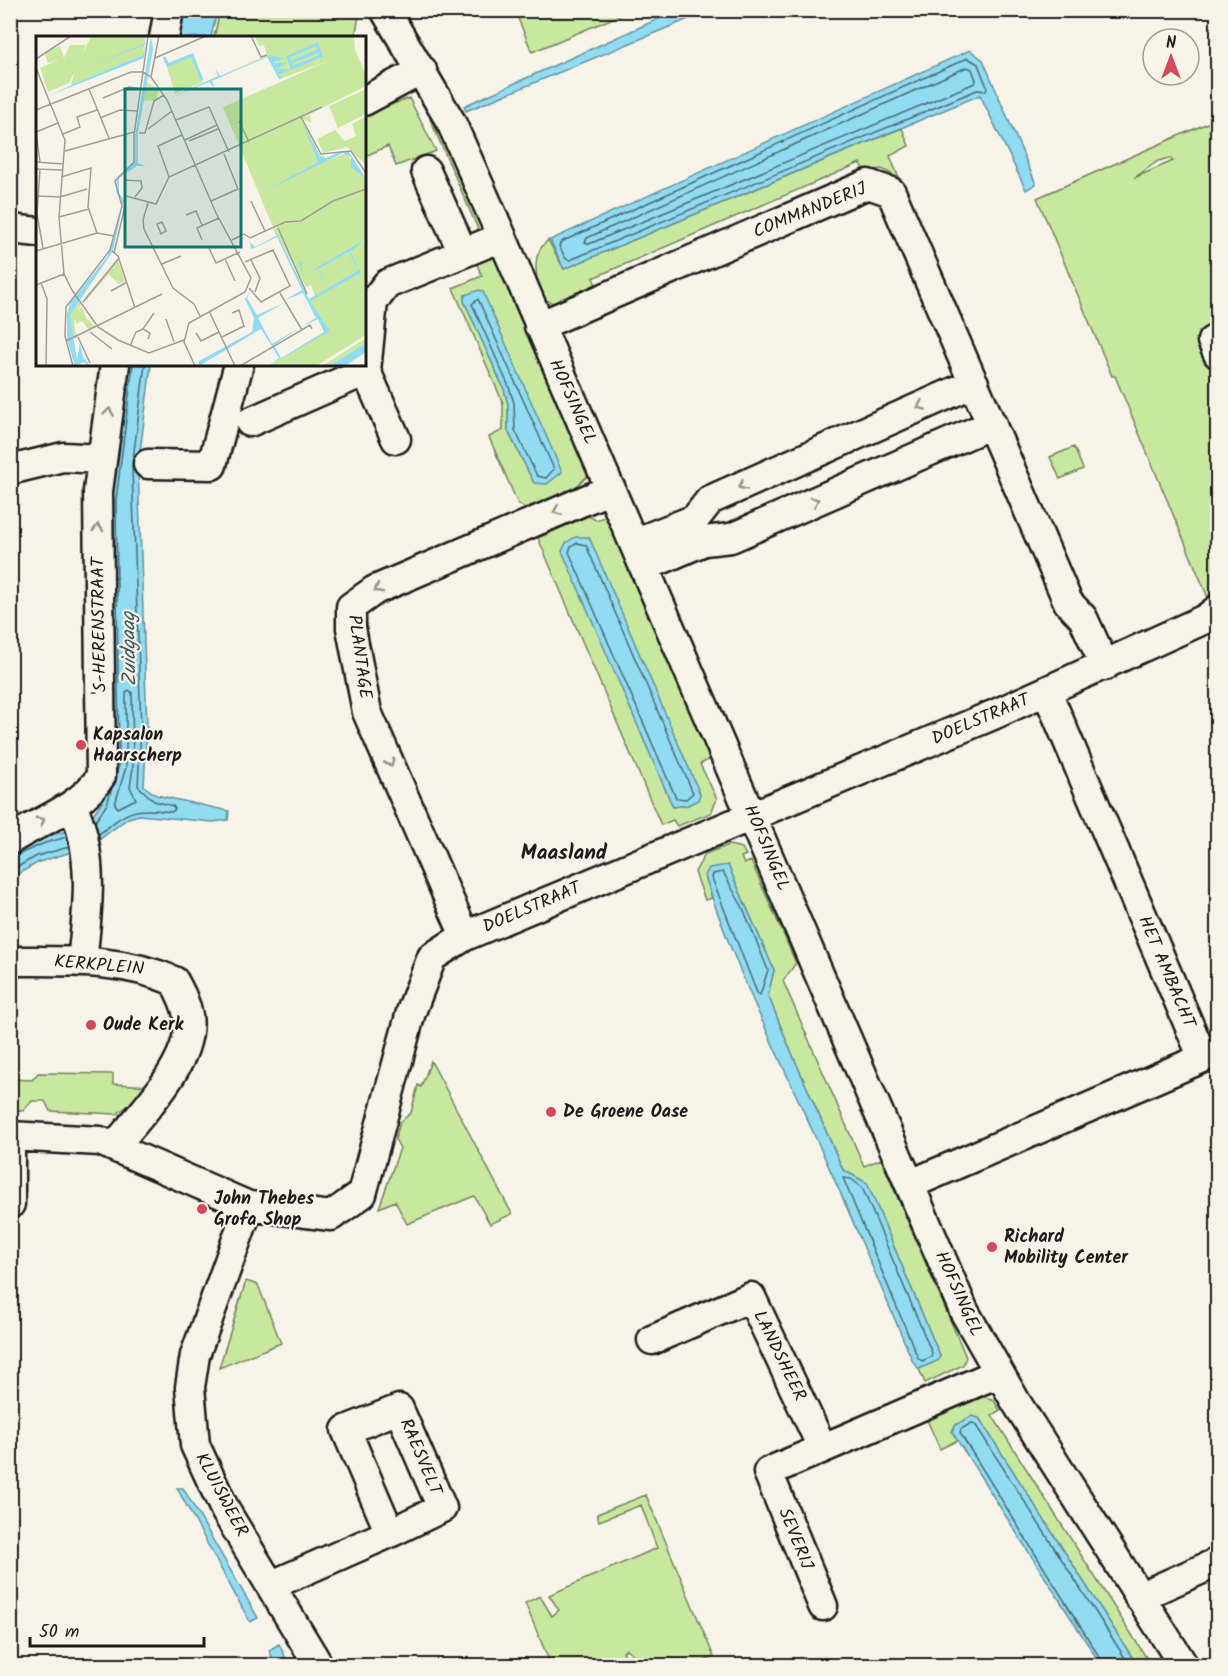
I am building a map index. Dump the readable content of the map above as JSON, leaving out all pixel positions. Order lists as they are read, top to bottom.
{
  "streets": {
    "street": [
      "COMMANDERIJ",
      "HOFSINGEL",
      "'S-HERENSTRAAT",
      "PLANTAGE",
      "DOELSTRAAT",
      "KERKPLEIN",
      "HET AMBACHT",
      "LANDSHEER",
      "KLUISWEER",
      "SEVERIJ"
    ]
  },
  "crossings": [
    ["COMMANDERIJ", "HOFSINGEL"],
    ["COMMANDERIJ", "DOELSTRAAT"],
    ["HOFSINGEL", "PLANTAGE"],
    ["HOFSINGEL", "DOELSTRAAT"],
    ["HOFSINGEL", "HET AMBACHT"],
    ["PLANTAGE", "DOELSTRAAT"],
    ["DOELSTRAAT", "KERKPLEIN"],
    ["DOELSTRAAT", "HET AMBACHT"],
    ["DOELSTRAAT", "KLUISWEER"],
    ["LANDSHEER", "SEVERIJ"]
  ],
  "districts": ["Maasland"],
  "water": ["Zuidgaag"],
  "places": [
    "Kapsalon Haarscherp",
    "Oude Kerk",
    "De Groene Oase",
    "John Thebes Grofa Shop",
    "Richard Mobility Center"
  ],
  "scale_bar": "50 m",
  "north": "top"
}
